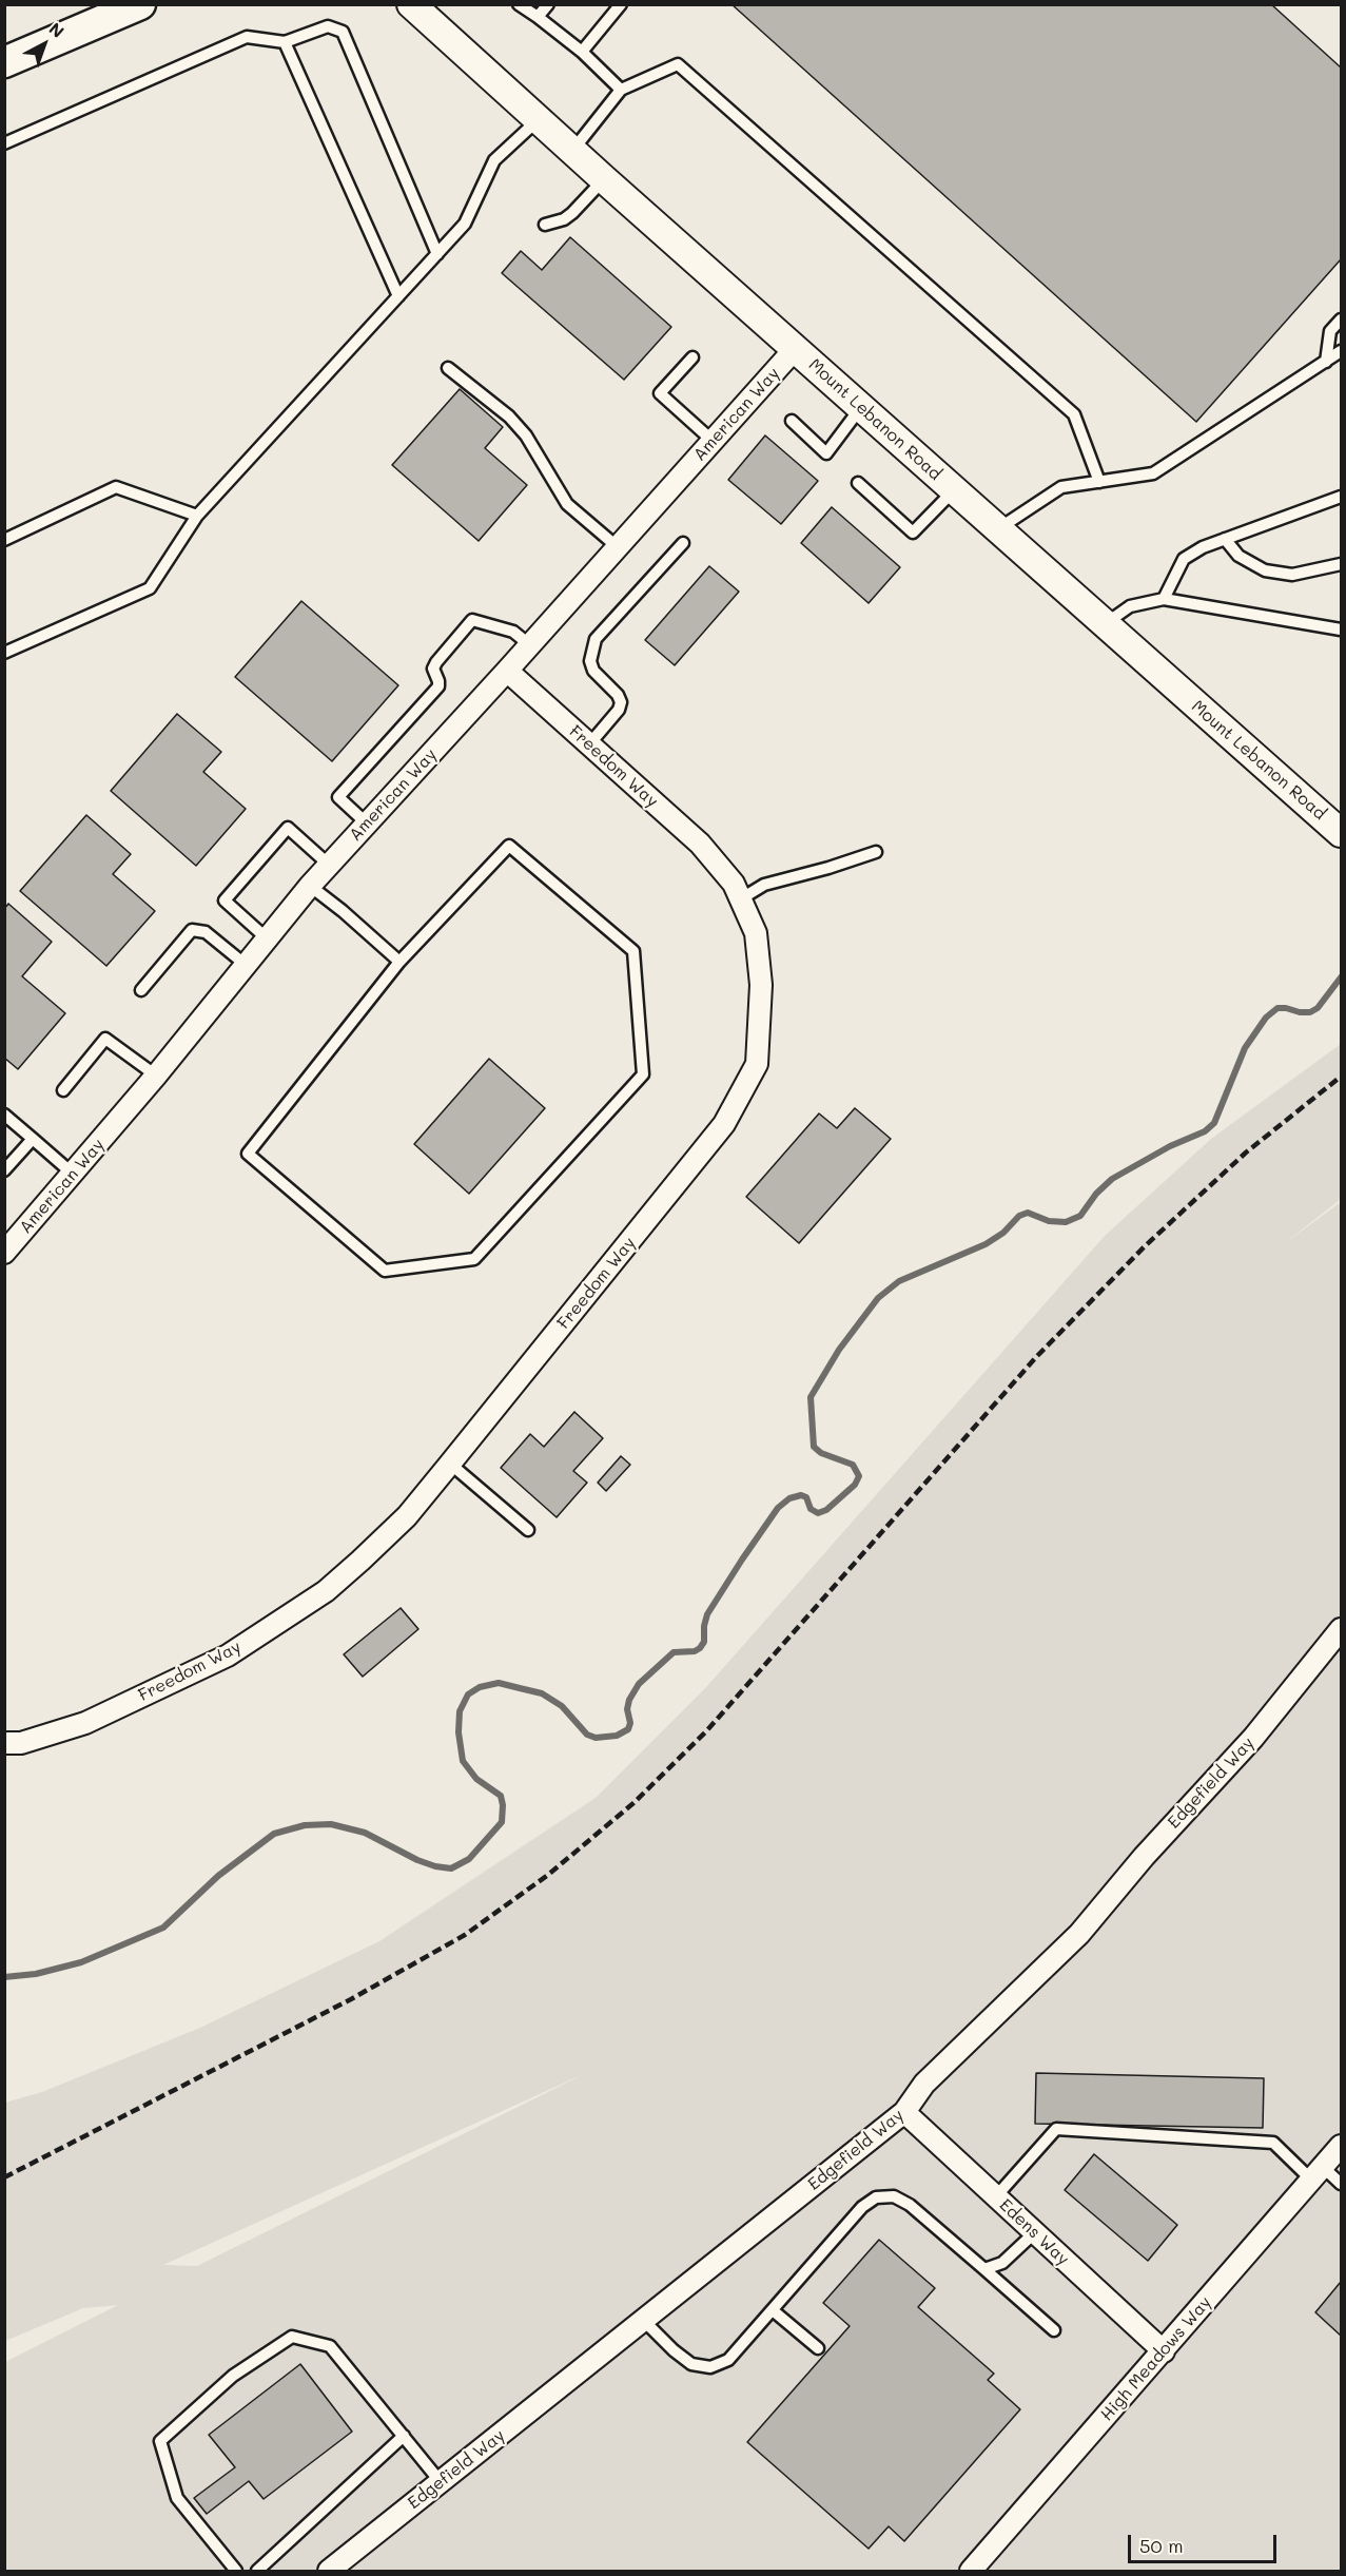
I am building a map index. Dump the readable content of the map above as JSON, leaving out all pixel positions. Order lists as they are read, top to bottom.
{
  "streets": {
    "street": [
      "American Way",
      "Mount Lebanon Road",
      "Freedom Way",
      "Edgefield Way",
      "Edens Way",
      "High Meadows Way"
    ]
  },
  "crossings": [
    ["American Way", "Mount Lebanon Road"],
    ["American Way", "Freedom Way"],
    ["Edgefield Way", "Edens Way"],
    ["Edens Way", "High Meadows Way"]
  ],
  "scale_bar": "50 m",
  "north": "top right"
}
